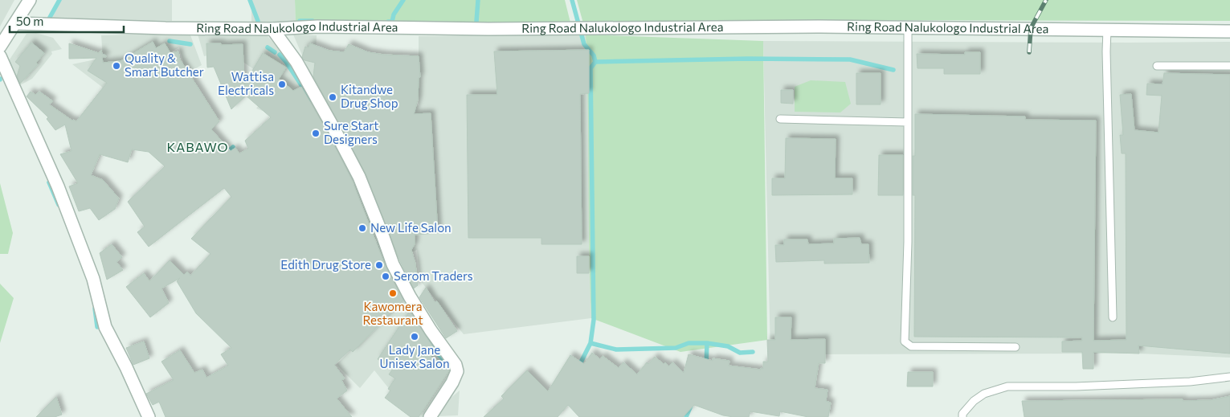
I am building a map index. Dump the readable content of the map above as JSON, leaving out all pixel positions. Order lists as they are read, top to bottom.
{
  "streets": {
    "street": ["Ring Road Nalukologo Industrial Area"]
  },
  "districts": ["KABAWO"],
  "places": [
    "Quality & Smart Butcher",
    "Wattisa Electricals",
    "Kitandwe Drug Shop",
    "Sure Start Designers",
    "New Life Salon",
    "Edith Drug Store",
    "Serom Traders",
    "Kawomera Restaurant",
    "Lady Jane Unisex Salon"
  ],
  "scale_bar": "50 m"
}
